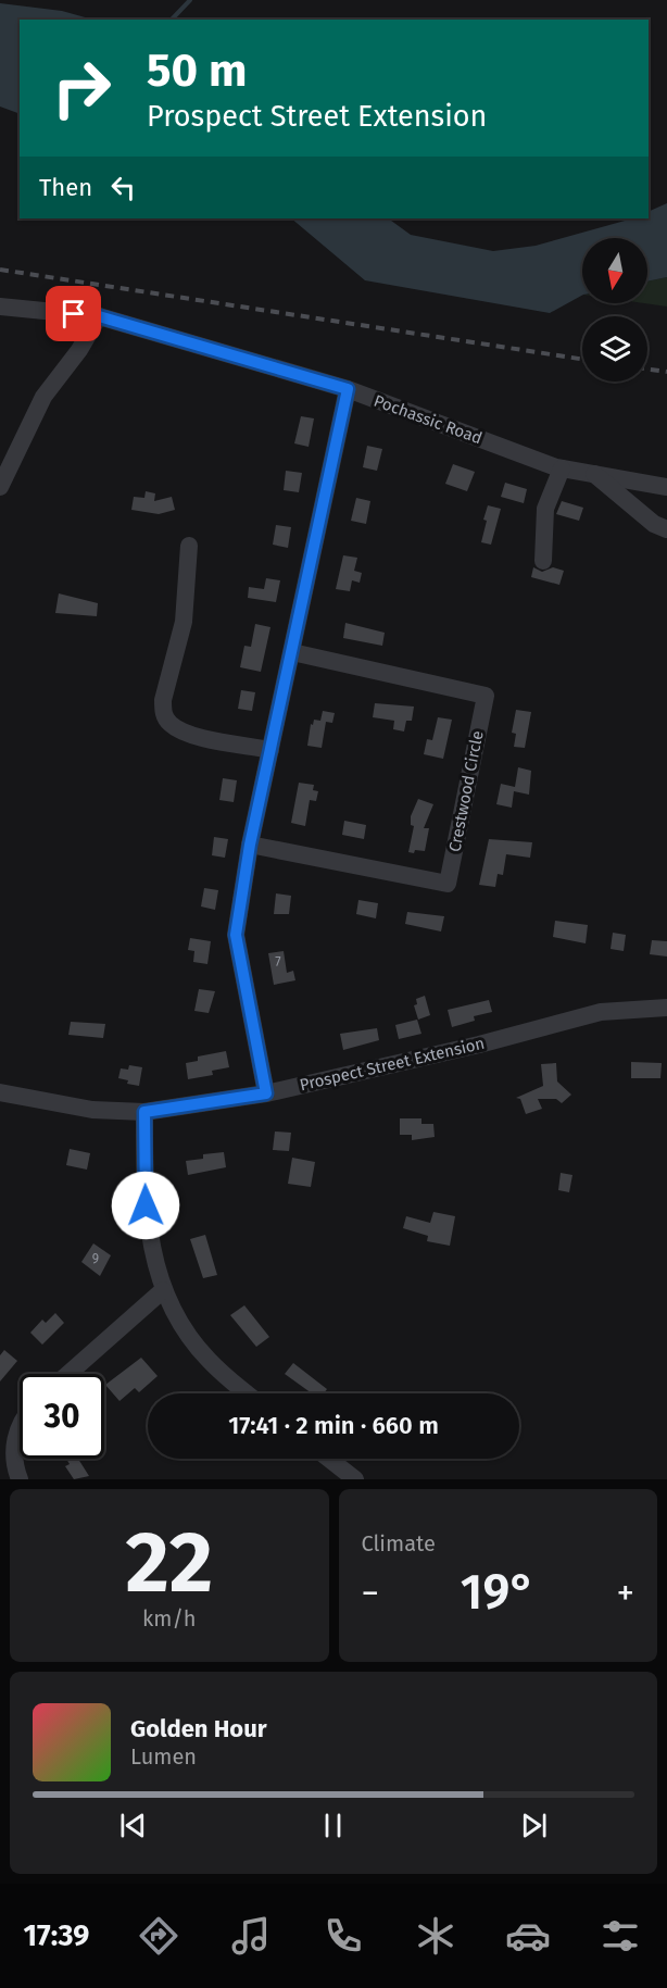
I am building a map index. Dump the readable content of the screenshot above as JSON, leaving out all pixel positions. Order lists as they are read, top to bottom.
{
  "streets": {
    "street": ["Pochassic Road", "Crestwood Circle", "Prospect Street Extension"]
  },
  "house_numbers": ["7", "9"],
  "north": "bottom",
  "page": {
    "turn": ["50 m", "Prospect Street Extension"],
    "then": "Then",
    "limit": "30",
    "trip": "17:41 · 2 min · 660 m",
    "tile": [
      ["22", "km/h"],
      "Climate"
    ],
    "heat": ["−", "19°", "+"],
    "song": ["Golden Hour", "Lumen"],
    "tabs": "17:39"
  }
}
